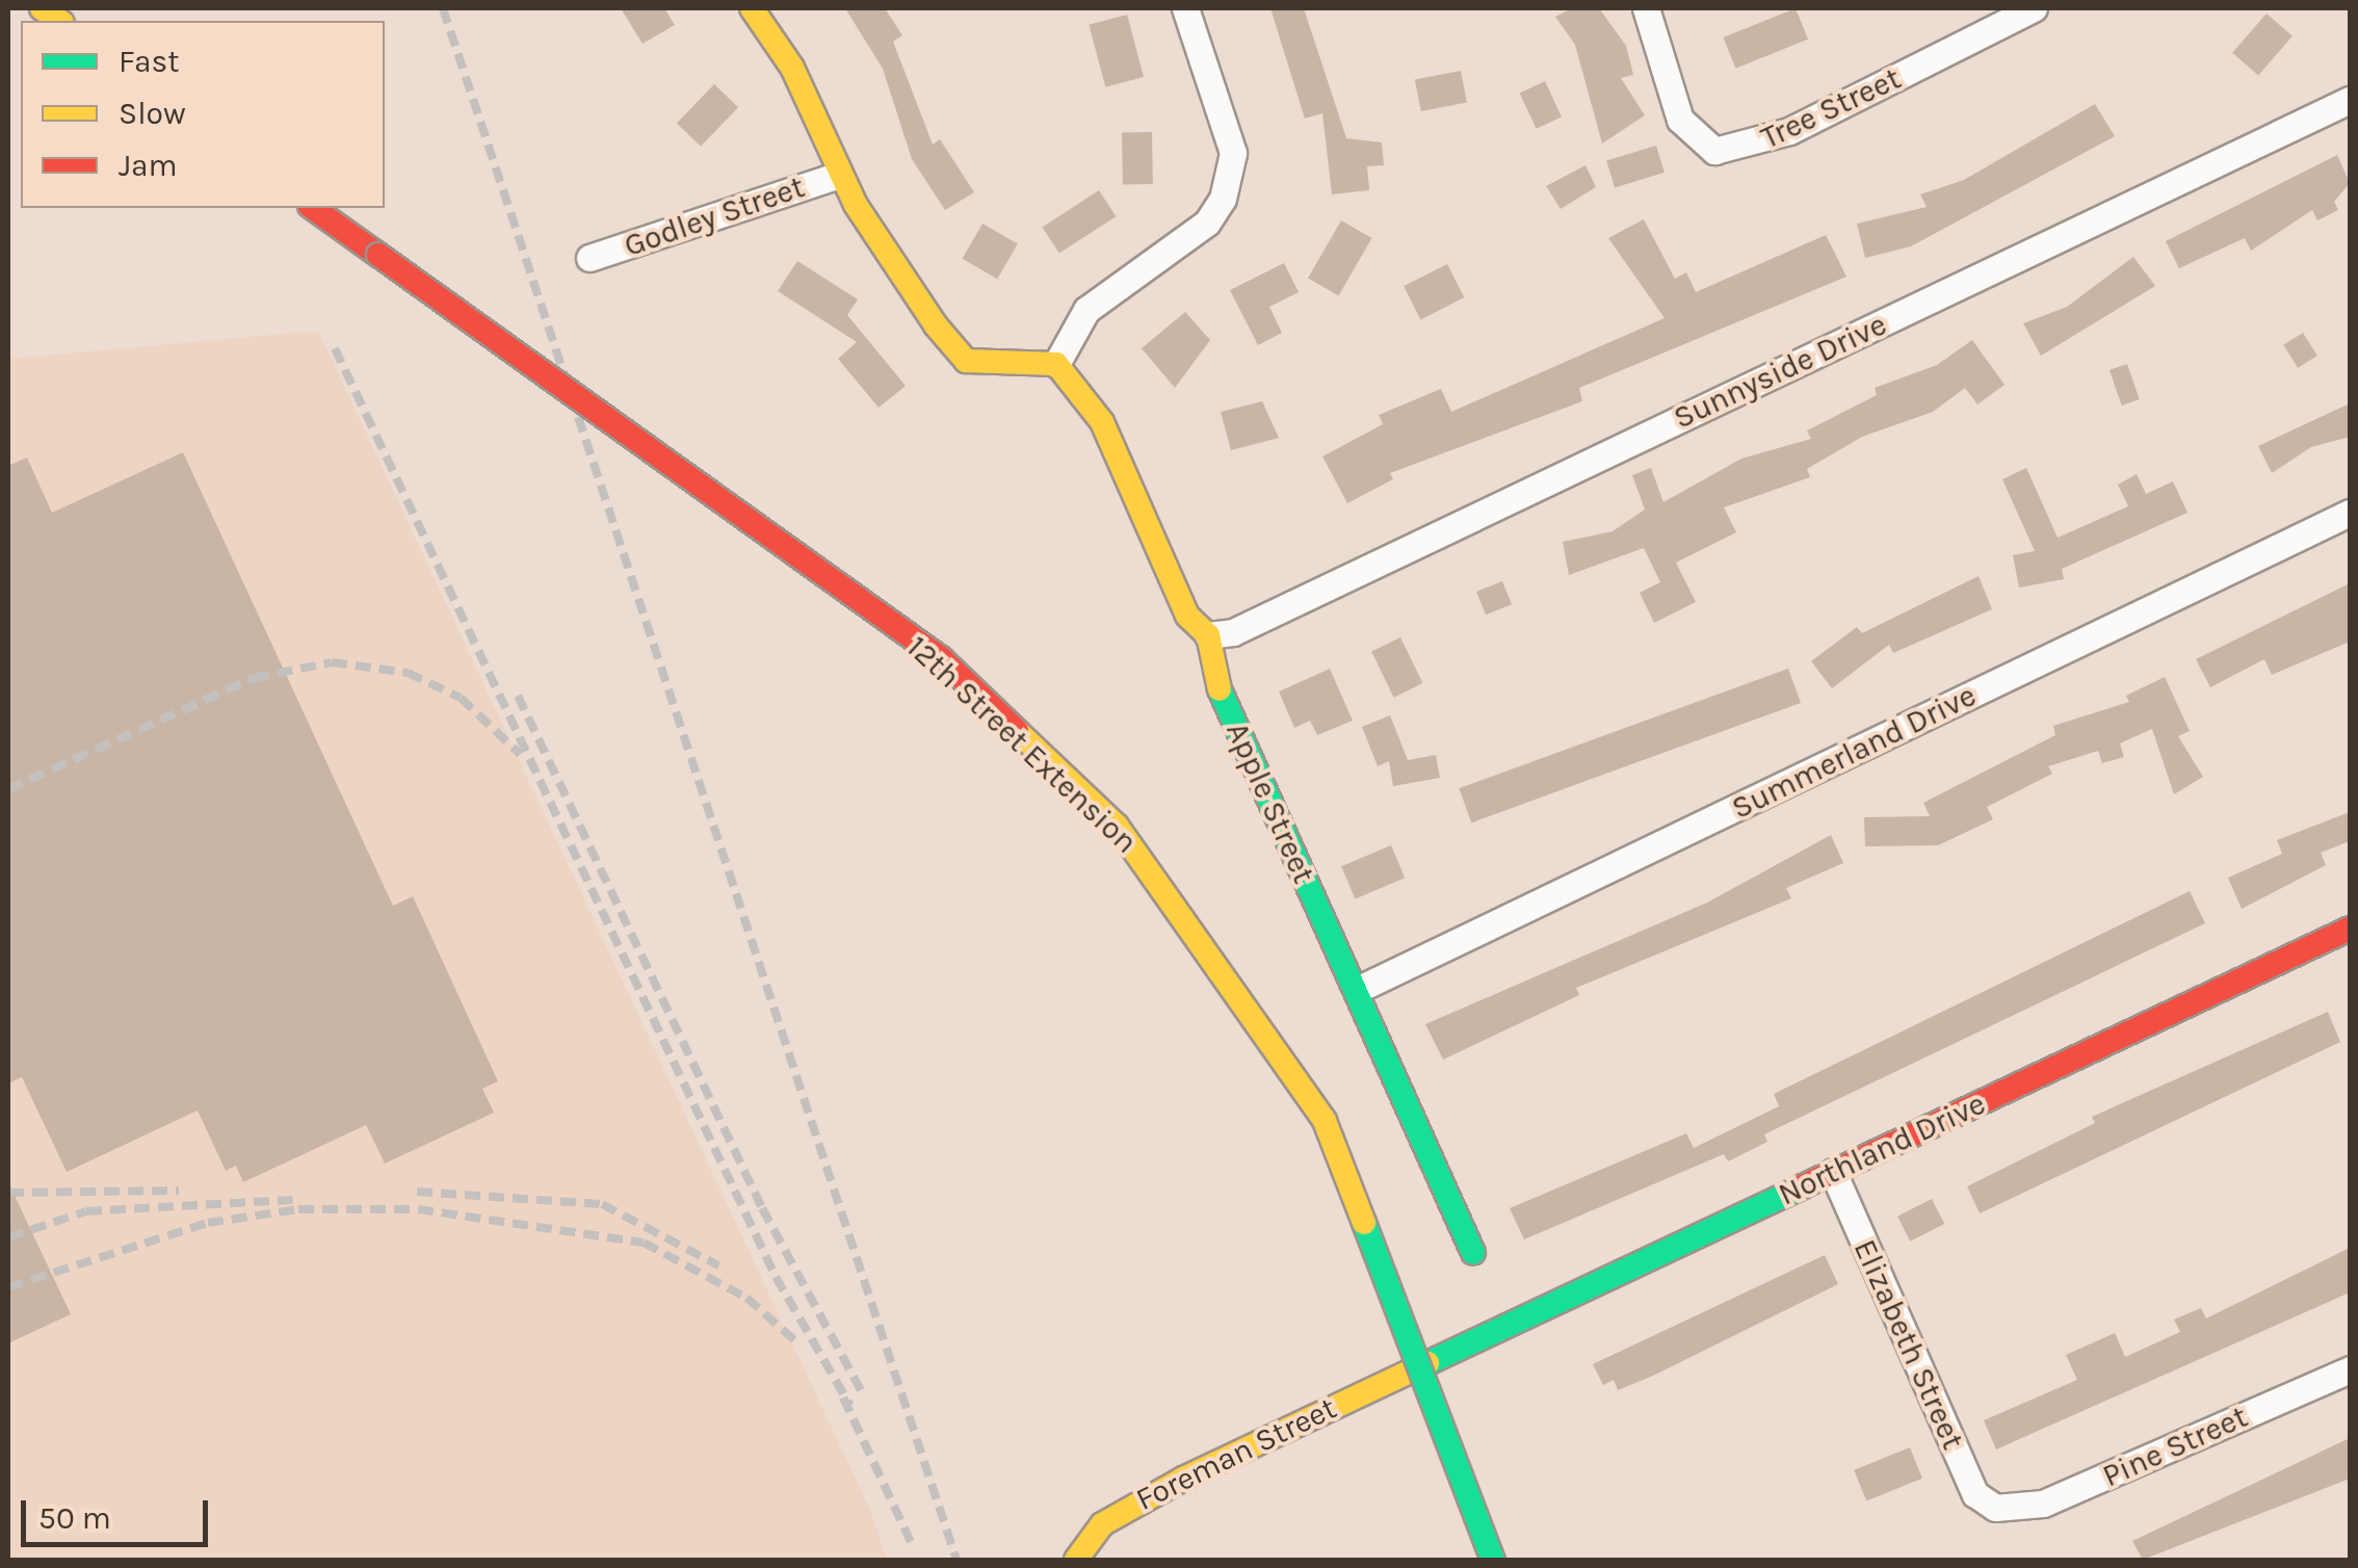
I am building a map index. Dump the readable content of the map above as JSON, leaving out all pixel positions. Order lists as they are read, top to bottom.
{
  "streets": {
    "street": [
      "Tree Street",
      "Godley Street",
      "Sunnyside Drive",
      "12th Street Extension",
      "Summerland Drive",
      "Apple Street",
      "Northland Drive",
      "Elizabeth Street",
      "Pine Street",
      "Foreman Street"
    ]
  },
  "crossings": [
    ["Sunnyside Drive", "Apple Street"],
    ["12th Street Extension", "Northland Drive"],
    ["12th Street Extension", "Foreman Street"],
    ["Summerland Drive", "Apple Street"],
    ["Northland Drive", "Elizabeth Street"],
    ["Northland Drive", "Foreman Street"],
    ["Elizabeth Street", "Pine Street"]
  ],
  "legend": ["Fast", "Slow", "Jam"],
  "scale_bar": "50 m"
}
